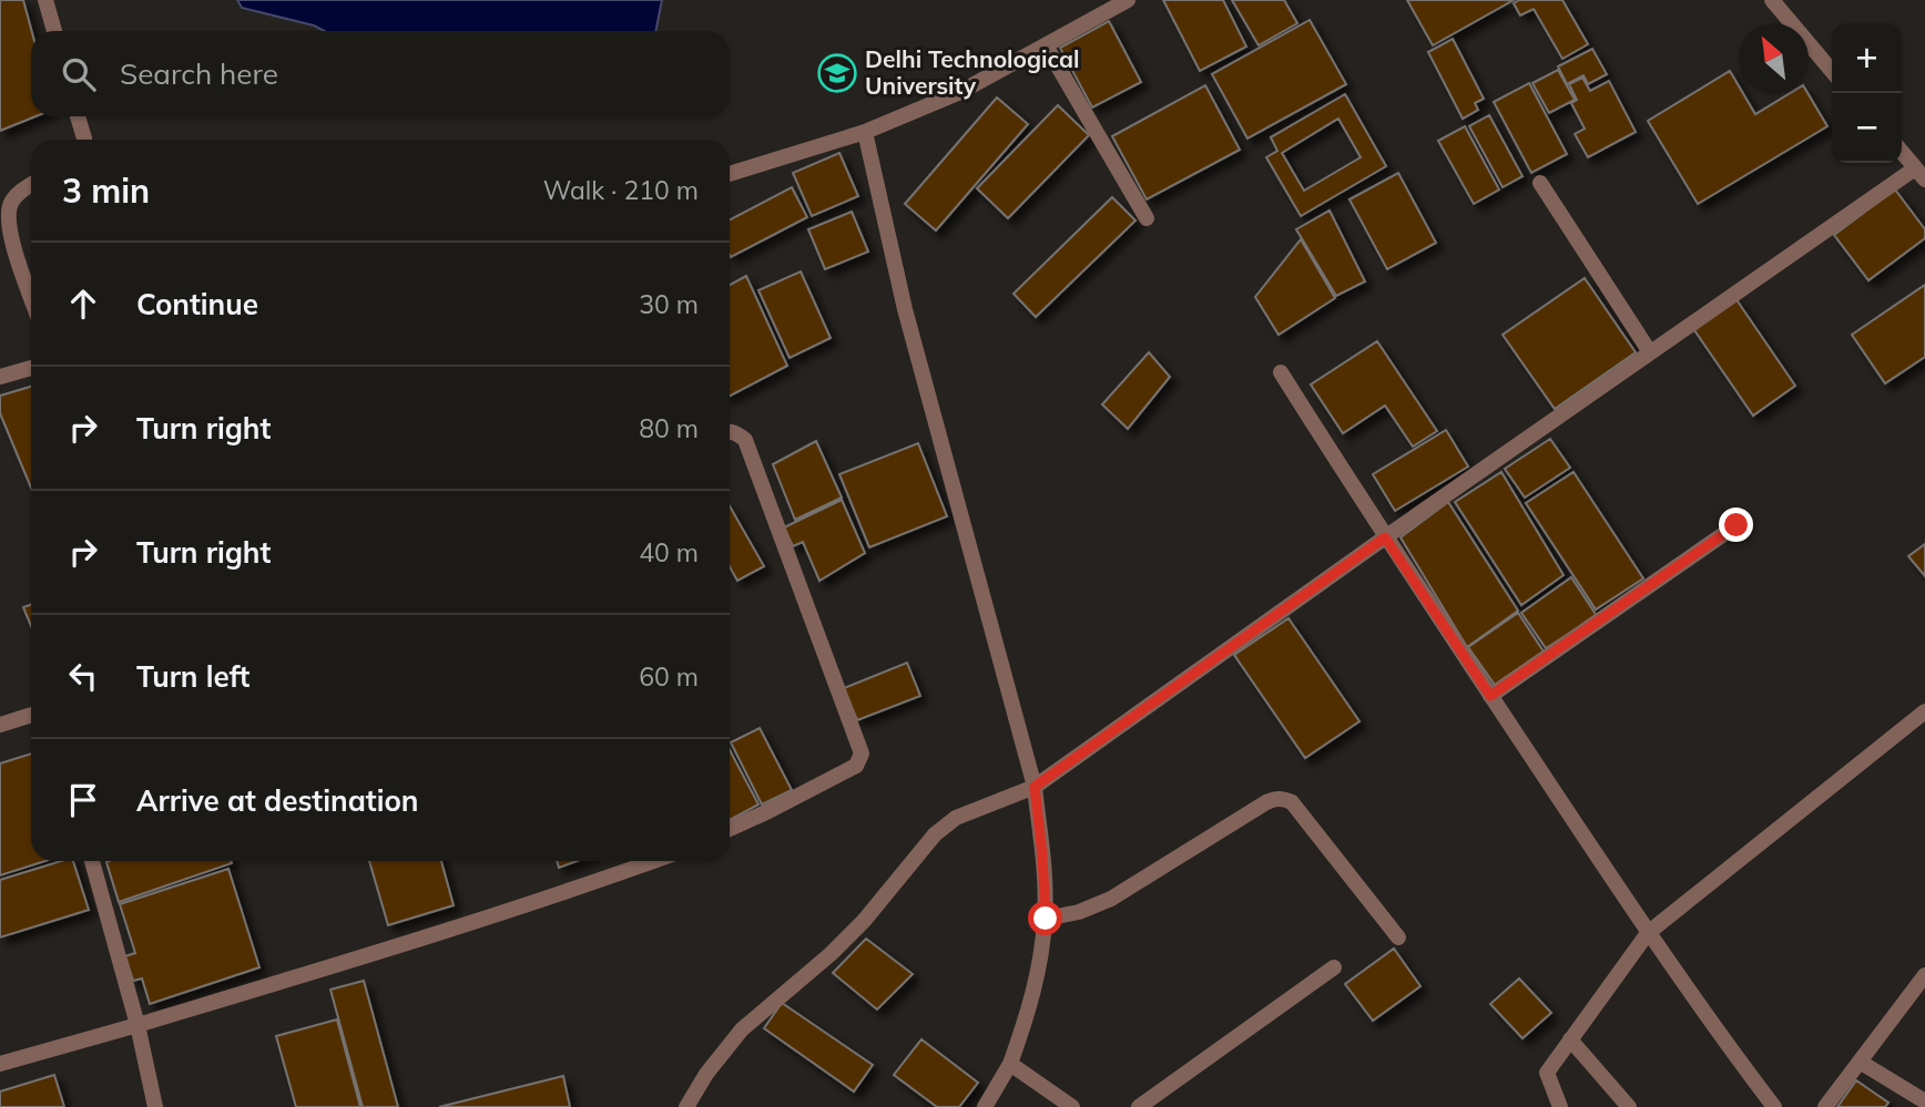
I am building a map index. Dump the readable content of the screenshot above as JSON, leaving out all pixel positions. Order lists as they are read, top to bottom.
{
  "places": {
    "school or university": ["Delhi Technological University"]
  },
  "north": "top left",
  "page": {
    "map_buttons": ["+", "−"],
    "search": "Search here",
    "heading": ["3 min", "Walk · 210 m"],
    "list": [
      ["Continue", "30 m"],
      ["Turn right", "80 m"],
      ["Turn right", "40 m"],
      ["Turn left", "60 m"],
      "Arrive at destination"
    ]
  }
}
